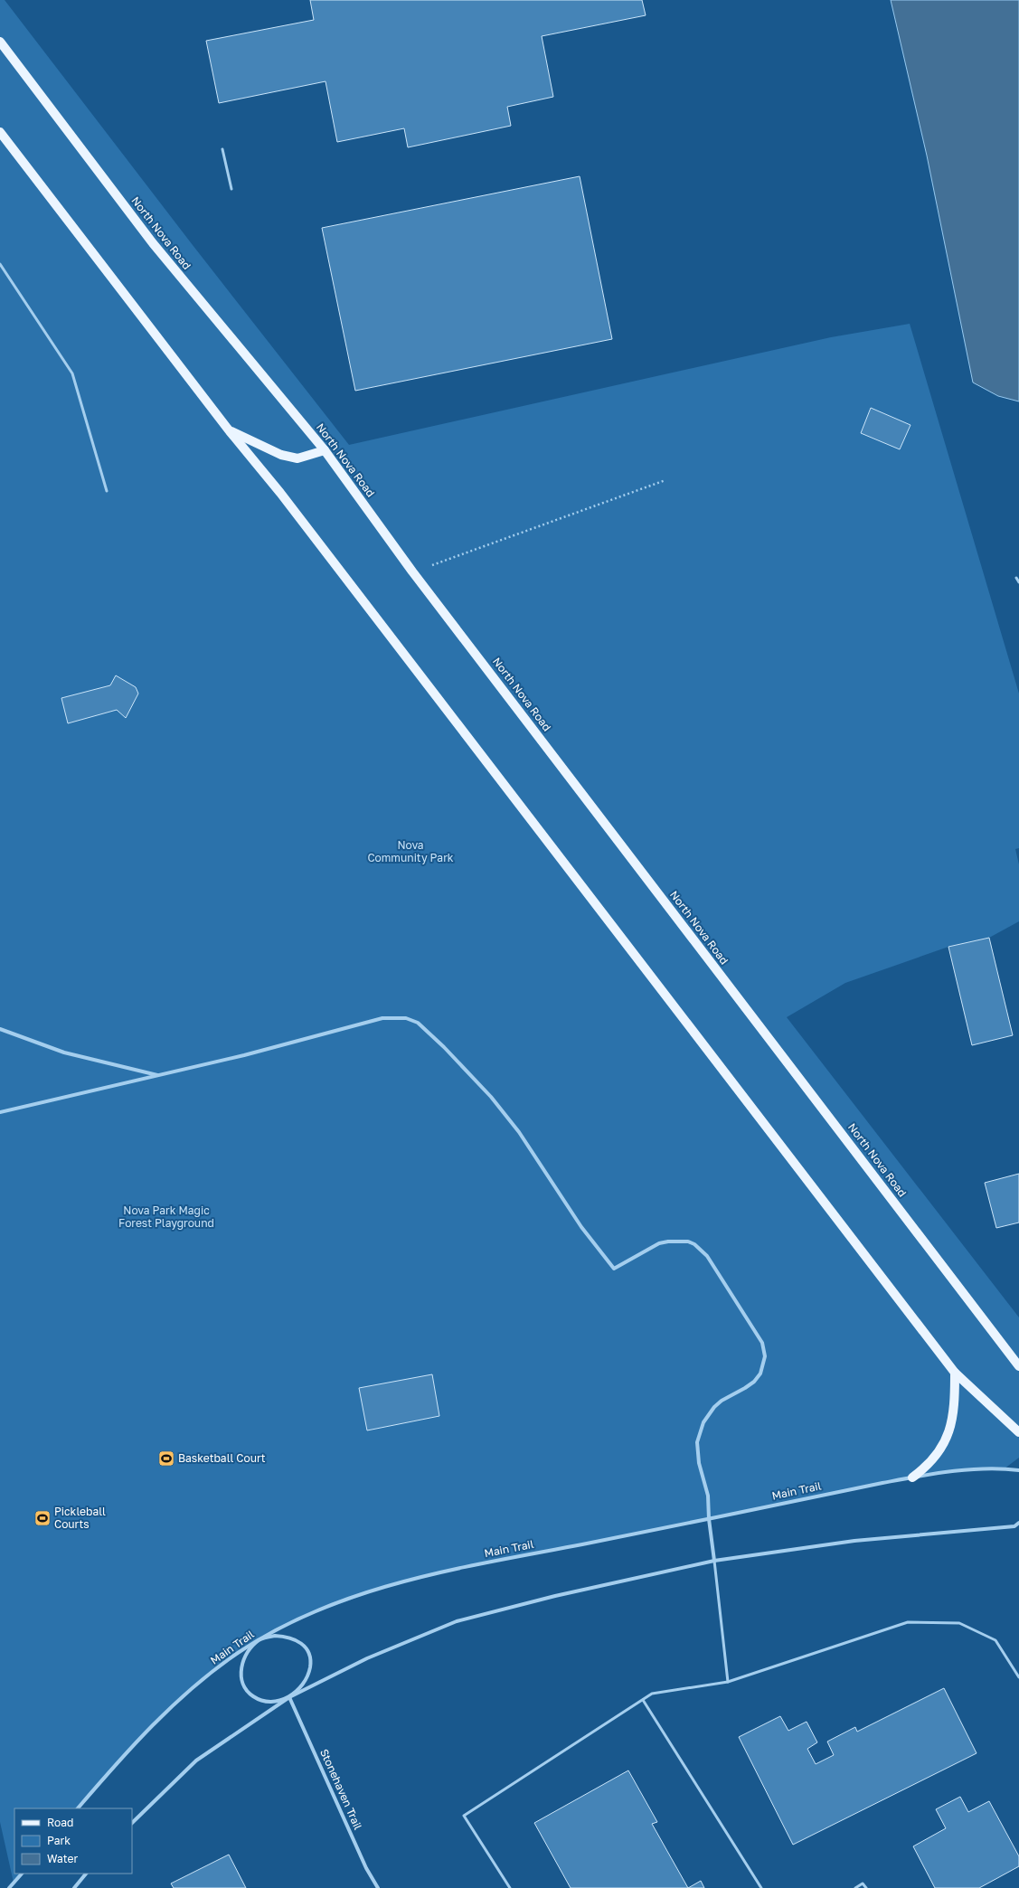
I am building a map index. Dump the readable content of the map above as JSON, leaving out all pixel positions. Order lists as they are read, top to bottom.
{
  "streets": {
    "main road": ["North Nova Road"],
    "street": ["Main Trail", "Stonehaven Trail"]
  },
  "crossings": [
    ["Main Trail", "Stonehaven Trail"]
  ],
  "parks": ["Nova Community Park", "Nova Park Magic Forest Playground"],
  "places": {
    "sports": ["Basketball Court", "Pickleball Courts"]
  },
  "legend": ["Road", "Park", "Water"]
}
